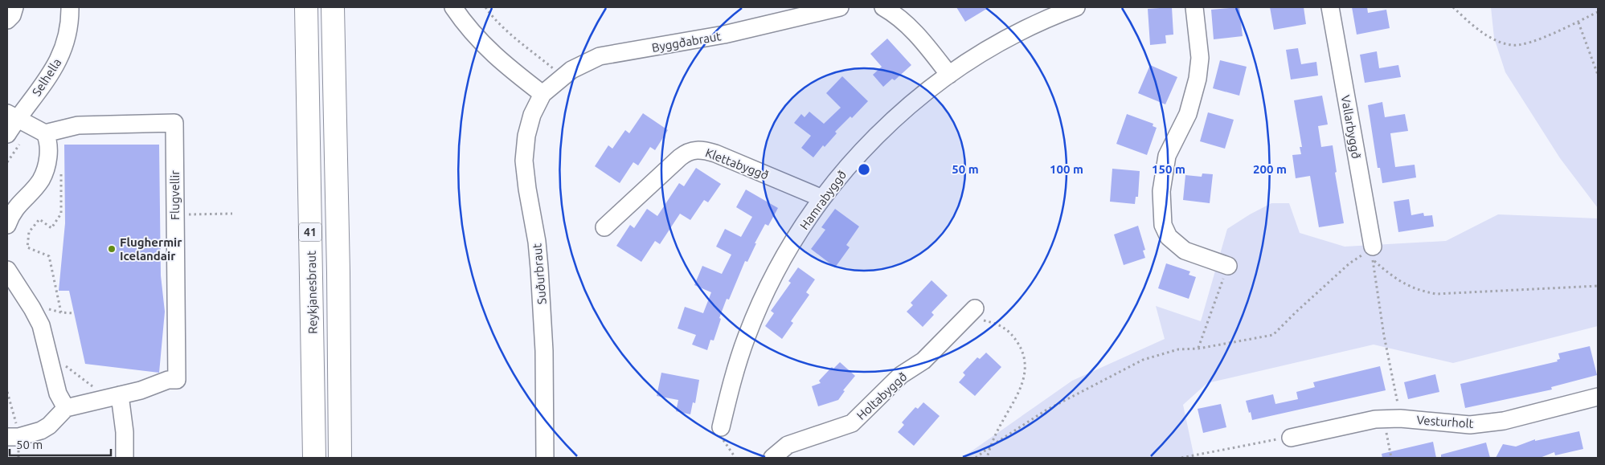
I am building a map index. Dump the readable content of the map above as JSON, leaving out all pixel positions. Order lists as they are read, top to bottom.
{
  "streets": {
    "highway": ["41", "Reykjanesbraut"],
    "street": [
      "Byggðabraut",
      "Selhella",
      "Vallarbyggð",
      "Klettabyggð",
      "Flugvellir",
      "Hamrabyggð",
      "Suðurbraut",
      "Holtabyggð",
      "Vesturholt"
    ]
  },
  "crossings": [
    ["Byggðabraut", "Suðurbraut"],
    ["Klettabyggð", "Hamrabyggð"]
  ],
  "places": ["Flughermir Icelandair"],
  "scale_bar": "50 m",
  "rings": [
    "50 m",
    "100 m",
    "150 m",
    "200 m"
  ]
}
